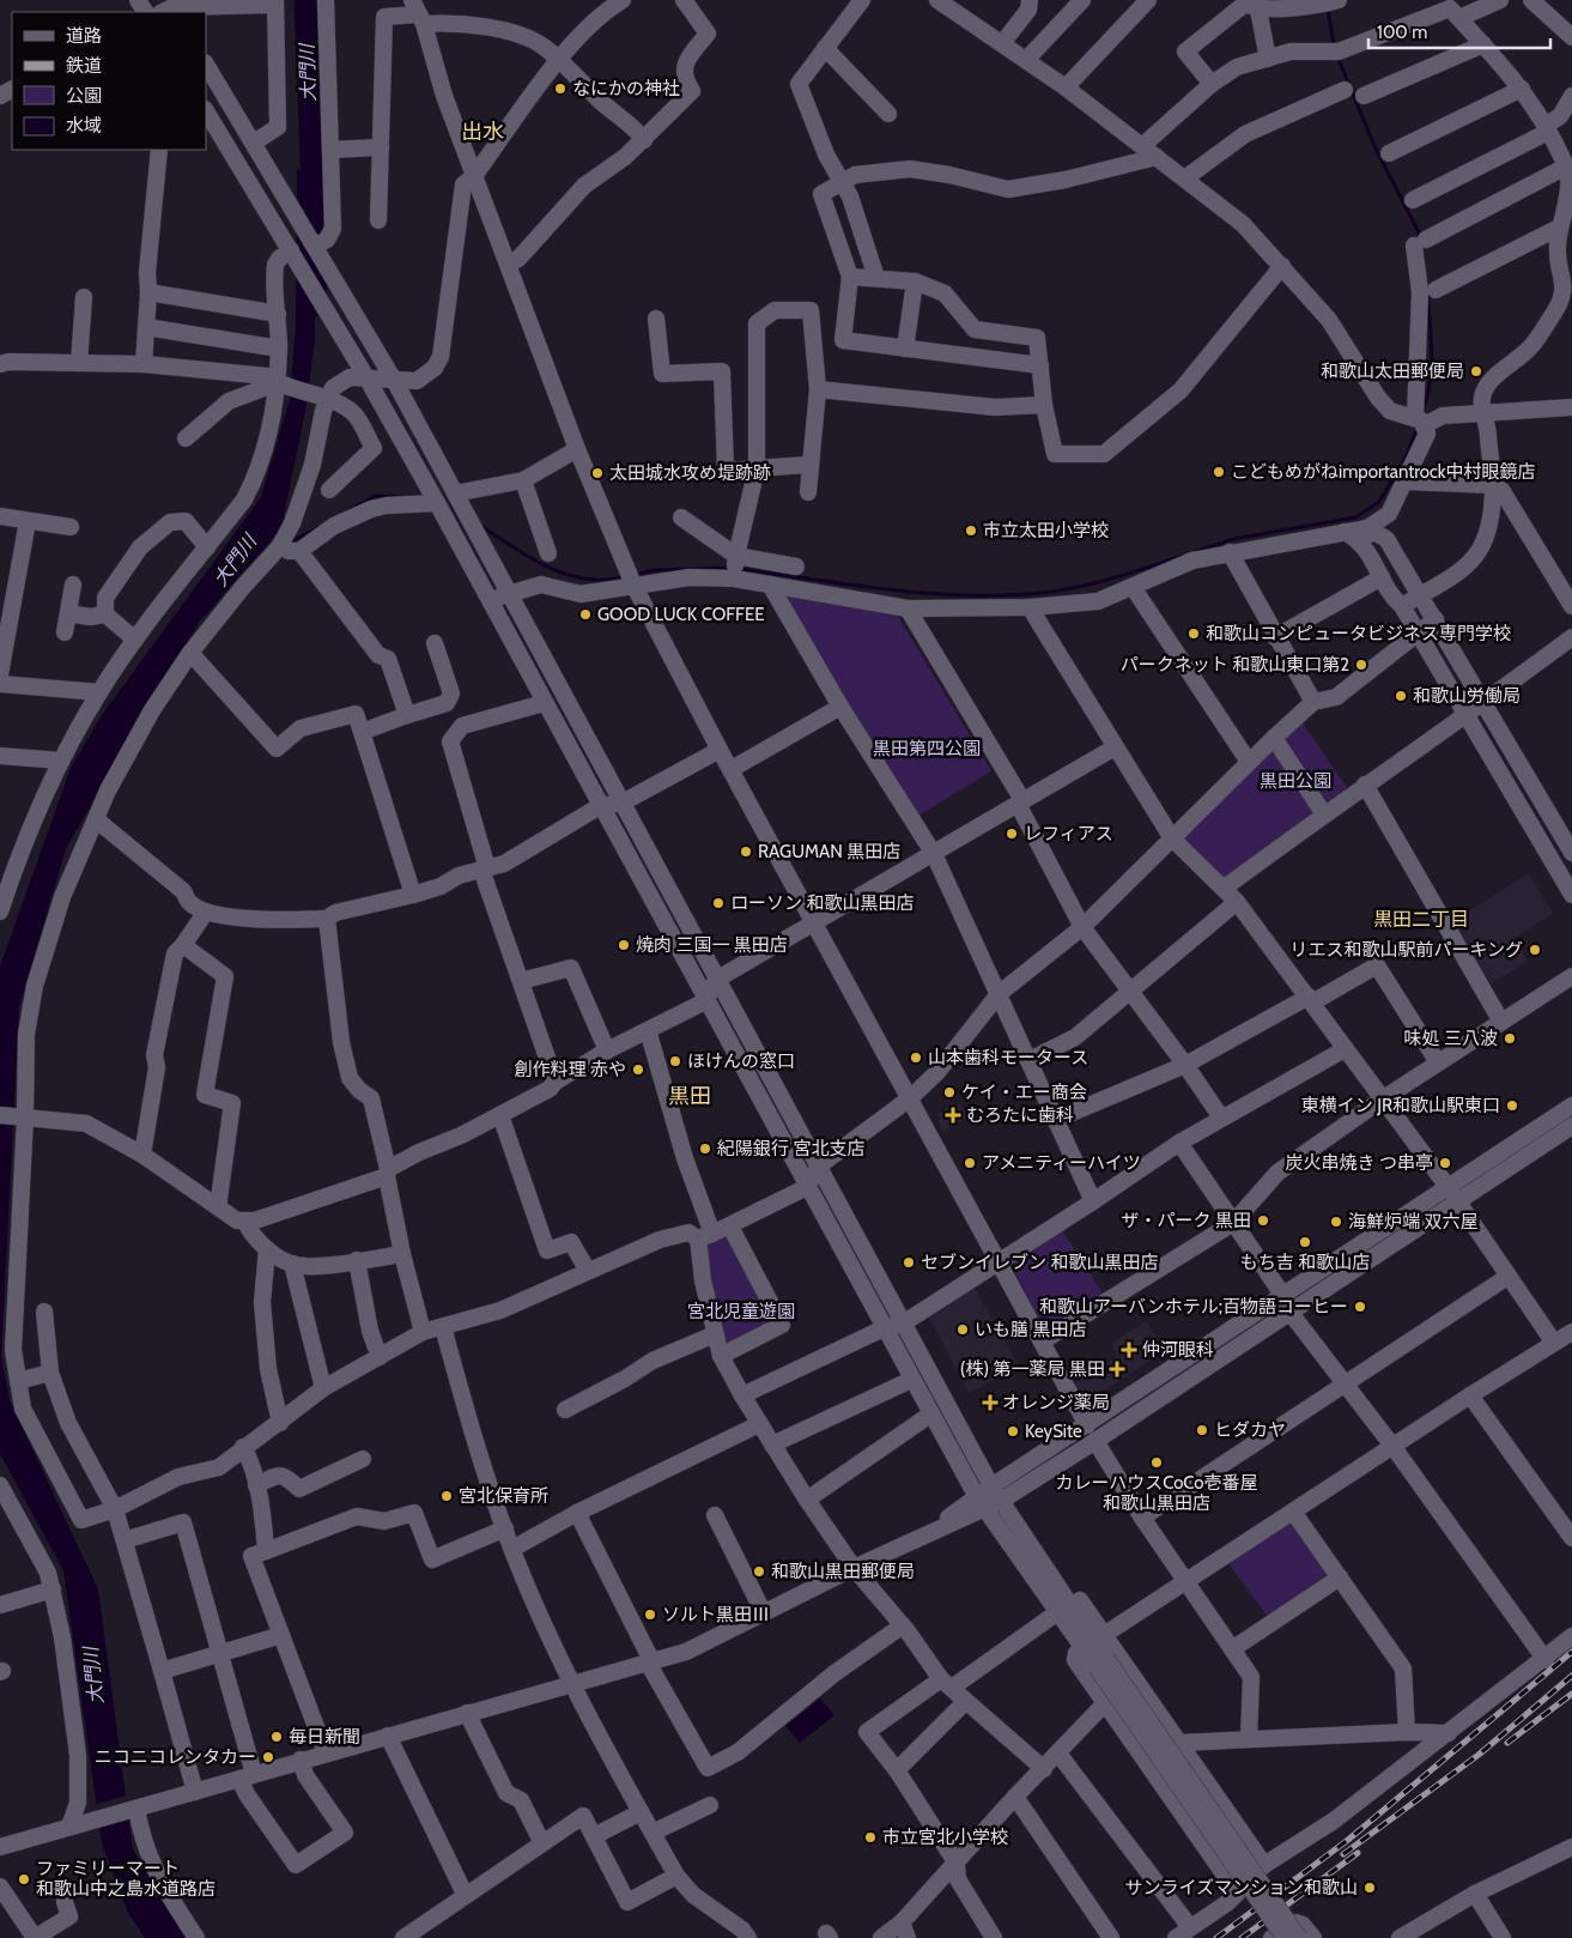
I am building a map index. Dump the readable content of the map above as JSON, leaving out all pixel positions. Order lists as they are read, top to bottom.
{
  "districts": ["出水", "黒田二丁目", "黒田"],
  "water": ["大門川"],
  "parks": ["黒田第四公園", "黒田公園", "宮北児童遊園"],
  "places": {
    "other": [
      "なにかの神社",
      "和歌山太田郵便局",
      "こどもめがねimportantrock中村眼鏡店",
      "太田城水攻め堤跡跡",
      "市立太田小学校",
      "GOOD LUCK COFFEE",
      "和歌山コンピュータビジネス専門学校",
      "パークネット 和歌山東口第2",
      "和歌山労働局",
      "レフィアス",
      "RAGUMAN 黒田店",
      "ローソン 和歌山黒田店",
      "焼肉 三国一 黒田店",
      "リエス和歌山駅前パーキング",
      "味処 三八波",
      "山本歯科モータース",
      "ほけんの窓口",
      "創作料理 赤や",
      "ケイ・エー商会",
      "東横イン JR和歌山駅東口",
      "紀陽銀行 宮北支店",
      "アメニティーハイツ",
      "炭火串焼き つ串亭",
      "ザ・パーク 黒田",
      "海鮮炉端 双六屋",
      "もち吉 和歌山店",
      "セブンイレブン 和歌山黒田店",
      "和歌山アーバンホテル;百物語コーヒー",
      "いも膳 黒田店",
      "ヒダカヤ",
      "KeySite",
      "カレーハウスCoCo壱番屋 和歌山黒田店",
      "宮北保育所",
      "和歌山黒田郵便局",
      "ソルト黒田Ⅲ",
      "毎日新聞",
      "ニコニコレンタカー",
      "市立宮北小学校",
      "ファミリーマート 和歌山中之島水道路店",
      "サンライズマンション和歌山"
    ],
    "health": [
      "むろたに歯科",
      "仲河眼科",
      "(株) 第一薬局 黒田",
      "オレンジ薬局"
    ]
  },
  "legend": [
    "道路",
    "鉄道",
    "公園",
    "水域"
  ],
  "scale_bar": "100 m"
}
